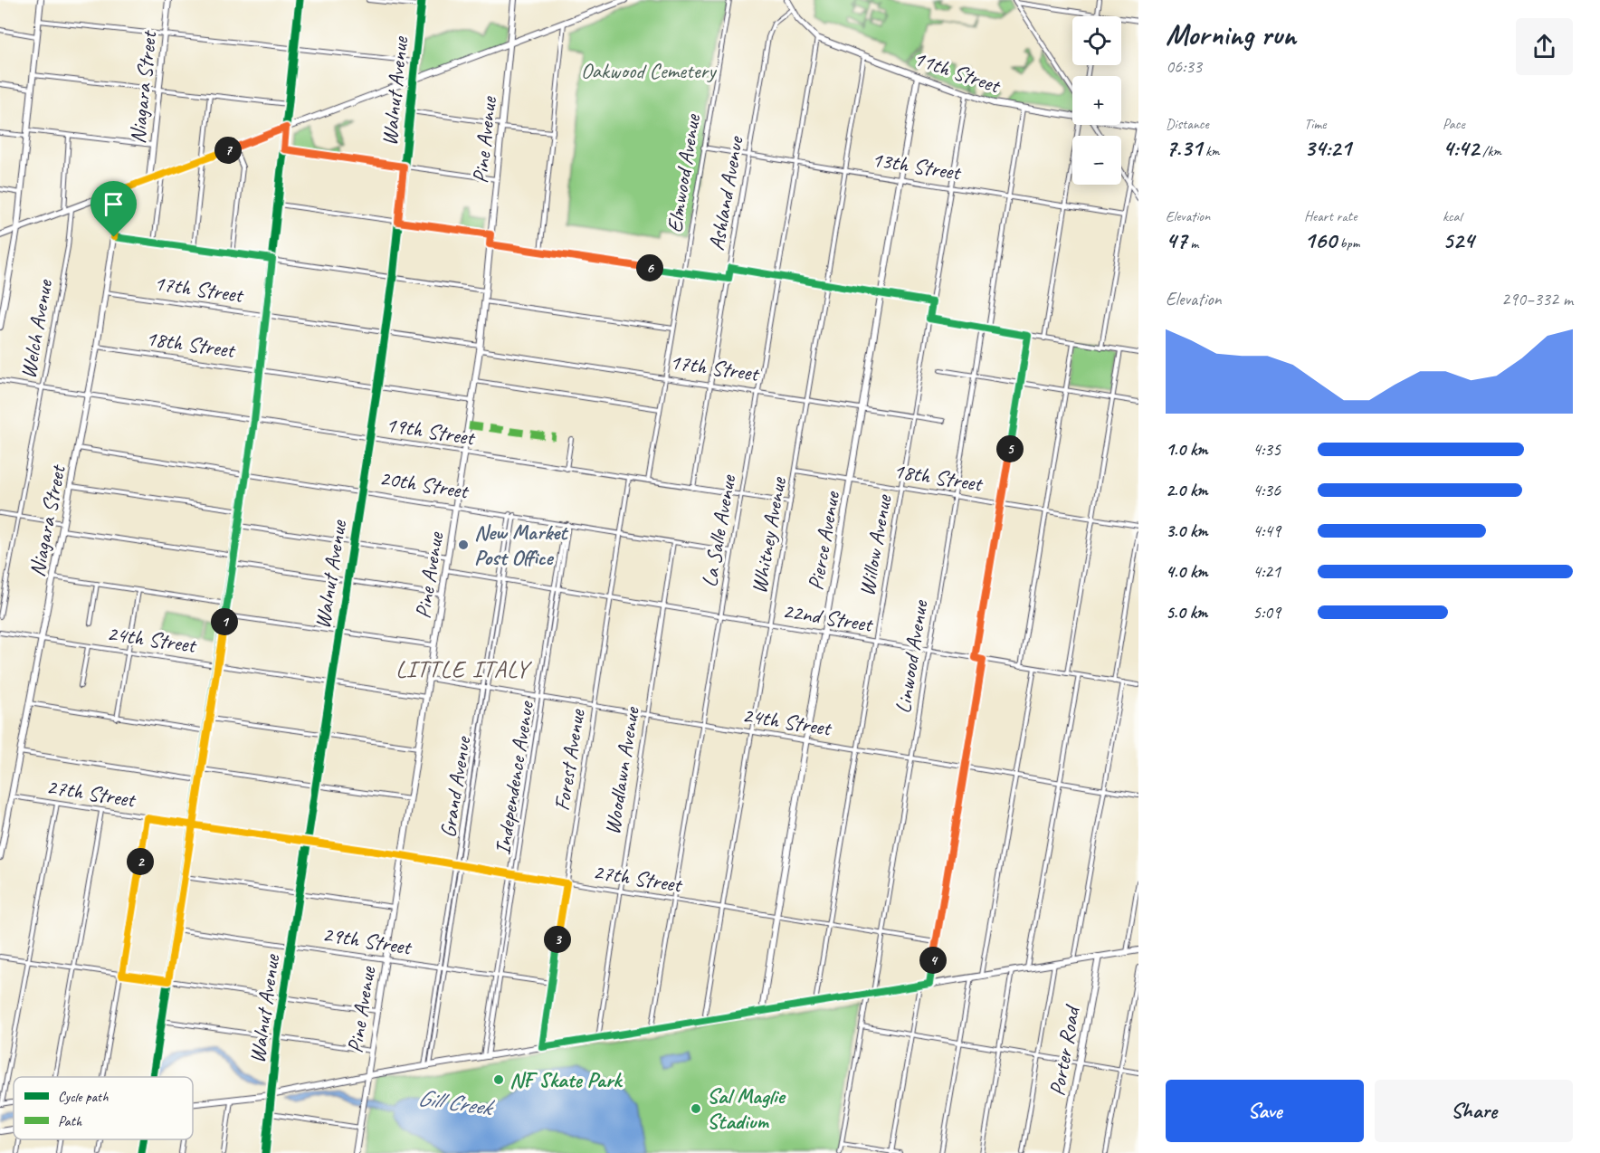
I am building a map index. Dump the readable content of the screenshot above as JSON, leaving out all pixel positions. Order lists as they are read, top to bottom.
{
  "streets": {
    "main road": ["Walnut Avenue"],
    "street": [
      "11th Street",
      "Niagara Street",
      "Pine Avenue",
      "13th Street",
      "Elmwood Avenue",
      "Ashland Avenue",
      "17th Street",
      "Welch Avenue",
      "18th Street",
      "19th Street",
      "20th Street",
      "La Salle Avenue",
      "Whitney Avenue",
      "Pierce Avenue",
      "Willow Avenue",
      "22nd Street",
      "24th Street",
      "Linwood Avenue",
      "Forest Avenue",
      "Woodlawn Avenue",
      "Independence Avenue",
      "Grand Avenue",
      "27th Street",
      "29th Street",
      "Porter Road"
    ]
  },
  "crossings": [
    ["11th Street", "Ashland Avenue"],
    ["11th Street", "La Salle Avenue"],
    ["11th Street", "Whitney Avenue"],
    ["11th Street", "Pierce Avenue"],
    ["11th Street", "Willow Avenue"],
    ["Niagara Street", "17th Street"],
    ["Niagara Street", "18th Street"],
    ["Niagara Street", "19th Street"],
    ["Niagara Street", "20th Street"],
    ["Niagara Street", "24th Street"],
    ["Niagara Street", "27th Street"],
    ["Walnut Avenue", "17th Street"],
    ["Walnut Avenue", "18th Street"],
    ["Walnut Avenue", "19th Street"],
    ["Walnut Avenue", "20th Street"],
    ["Walnut Avenue", "24th Street"],
    ["Walnut Avenue", "27th Street"],
    ["Walnut Avenue", "29th Street"],
    ["Pine Avenue", "17th Street"],
    ["Pine Avenue", "18th Street"],
    ["Pine Avenue", "19th Street"],
    ["Pine Avenue", "20th Street"],
    ["Pine Avenue", "22nd Street"],
    ["Pine Avenue", "24th Street"],
    ["Pine Avenue", "27th Street"],
    ["Pine Avenue", "29th Street"],
    ["13th Street", "Elmwood Avenue"],
    ["13th Street", "Ashland Avenue"],
    ["13th Street", "La Salle Avenue"],
    ["13th Street", "Whitney Avenue"],
    ["13th Street", "Pierce Avenue"],
    ["13th Street", "Willow Avenue"],
    ["Elmwood Avenue", "17th Street"],
    ["Elmwood Avenue", "19th Street"],
    ["Ashland Avenue", "17th Street"],
    ["Ashland Avenue", "19th Street"],
    ["17th Street", "La Salle Avenue"],
    ["17th Street", "Whitney Avenue"],
    ["17th Street", "Pierce Avenue"],
    ["17th Street", "Willow Avenue"],
    ["Welch Avenue", "19th Street"],
    ["18th Street", "Whitney Avenue"],
    ["18th Street", "Pierce Avenue"],
    ["18th Street", "Willow Avenue"],
    ["18th Street", "Linwood Avenue"],
    ["19th Street", "La Salle Avenue"],
    ["19th Street", "Whitney Avenue"],
    ["19th Street", "Forest Avenue"],
    ["20th Street", "La Salle Avenue"],
    ["20th Street", "Forest Avenue"],
    ["20th Street", "Woodlawn Avenue"],
    ["20th Street", "Independence Avenue"],
    ["La Salle Avenue", "22nd Street"],
    ["La Salle Avenue", "24th Street"],
    ["La Salle Avenue", "27th Street"],
    ["Whitney Avenue", "22nd Street"],
    ["Whitney Avenue", "24th Street"],
    ["Whitney Avenue", "27th Street"],
    ["Pierce Avenue", "22nd Street"],
    ["Pierce Avenue", "24th Street"],
    ["Pierce Avenue", "27th Street"],
    ["Willow Avenue", "22nd Street"],
    ["Willow Avenue", "24th Street"],
    ["Willow Avenue", "27th Street"],
    ["22nd Street", "Linwood Avenue"],
    ["22nd Street", "Forest Avenue"],
    ["22nd Street", "Woodlawn Avenue"],
    ["22nd Street", "Independence Avenue"],
    ["22nd Street", "Grand Avenue"],
    ["24th Street", "Linwood Avenue"],
    ["24th Street", "Forest Avenue"],
    ["24th Street", "Woodlawn Avenue"],
    ["24th Street", "Independence Avenue"],
    ["24th Street", "Grand Avenue"],
    ["Linwood Avenue", "27th Street"],
    ["Forest Avenue", "27th Street"],
    ["Forest Avenue", "29th Street"],
    ["Woodlawn Avenue", "27th Street"],
    ["Independence Avenue", "27th Street"],
    ["Independence Avenue", "29th Street"],
    ["Grand Avenue", "27th Street"],
    ["Grand Avenue", "29th Street"]
  ],
  "districts": ["LITTLE ITALY"],
  "water": ["Gill Creek"],
  "parks": ["Oakwood Cemetery"],
  "places": ["New Market Post Office", "NF Skate Park", "Sal Maglie Stadium"],
  "legend": ["Cycle path", "Path"],
  "page": {
    "heading": ["Morning run", "06:33"],
    "map_buttons": ["+", "−"],
    "stats": [
      ["Distance", "7.31 km"],
      ["Time", "34:21"],
      ["Pace", "4:42 /km"],
      ["Elevation", "47 m"],
      ["Heart rate", "160 bpm"],
      ["kcal", "524"]
    ],
    "pins": [
      "7",
      "6",
      "5",
      "1",
      "2",
      "3",
      "4"
    ],
    "chart": ["Elevation", "290–332 m"],
    "list": [
      {
        "name": "1.0 km",
        "note": "4:35"
      },
      {
        "name": "2.0 km",
        "note": "4:36"
      },
      {
        "name": "3.0 km",
        "note": "4:49"
      },
      {
        "name": "4.0 km",
        "note": "4:21"
      },
      {
        "name": "5.0 km",
        "note": "5:09"
      }
    ],
    "buttons": ["Save", "Share"]
  }
}
